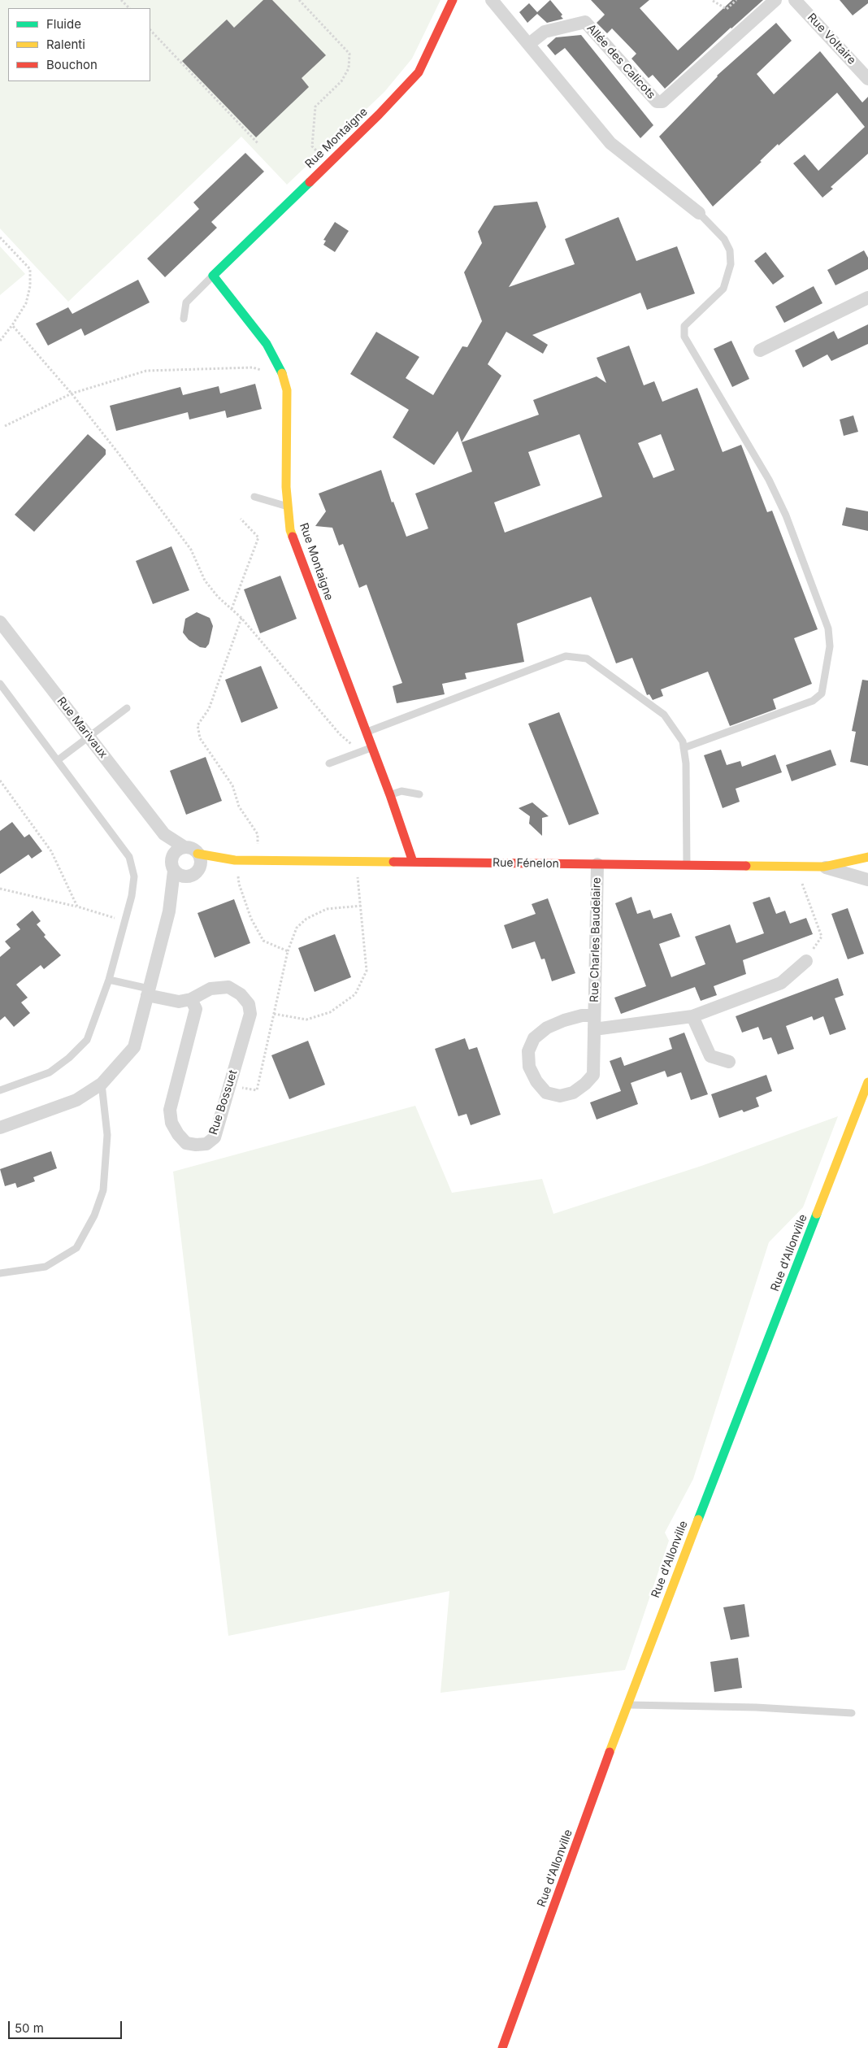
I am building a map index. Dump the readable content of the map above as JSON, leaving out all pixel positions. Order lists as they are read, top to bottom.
{
  "streets": {
    "street": [
      "Rue Voltaire",
      "Allée des Calicots",
      "Rue Montaigne",
      "Rue Marivaux",
      "Rue Fénelon",
      "Rue Charles Baudelaire",
      "Rue Bossuet",
      "Rue d'Allonville"
    ]
  },
  "crossings": [
    ["Rue Montaigne", "Rue Fénelon"],
    ["Rue Marivaux", "Rue Fénelon"],
    ["Rue Fénelon", "Rue Charles Baudelaire"]
  ],
  "legend": ["Fluide", "Ralenti", "Bouchon"],
  "scale_bar": "50 m"
}
